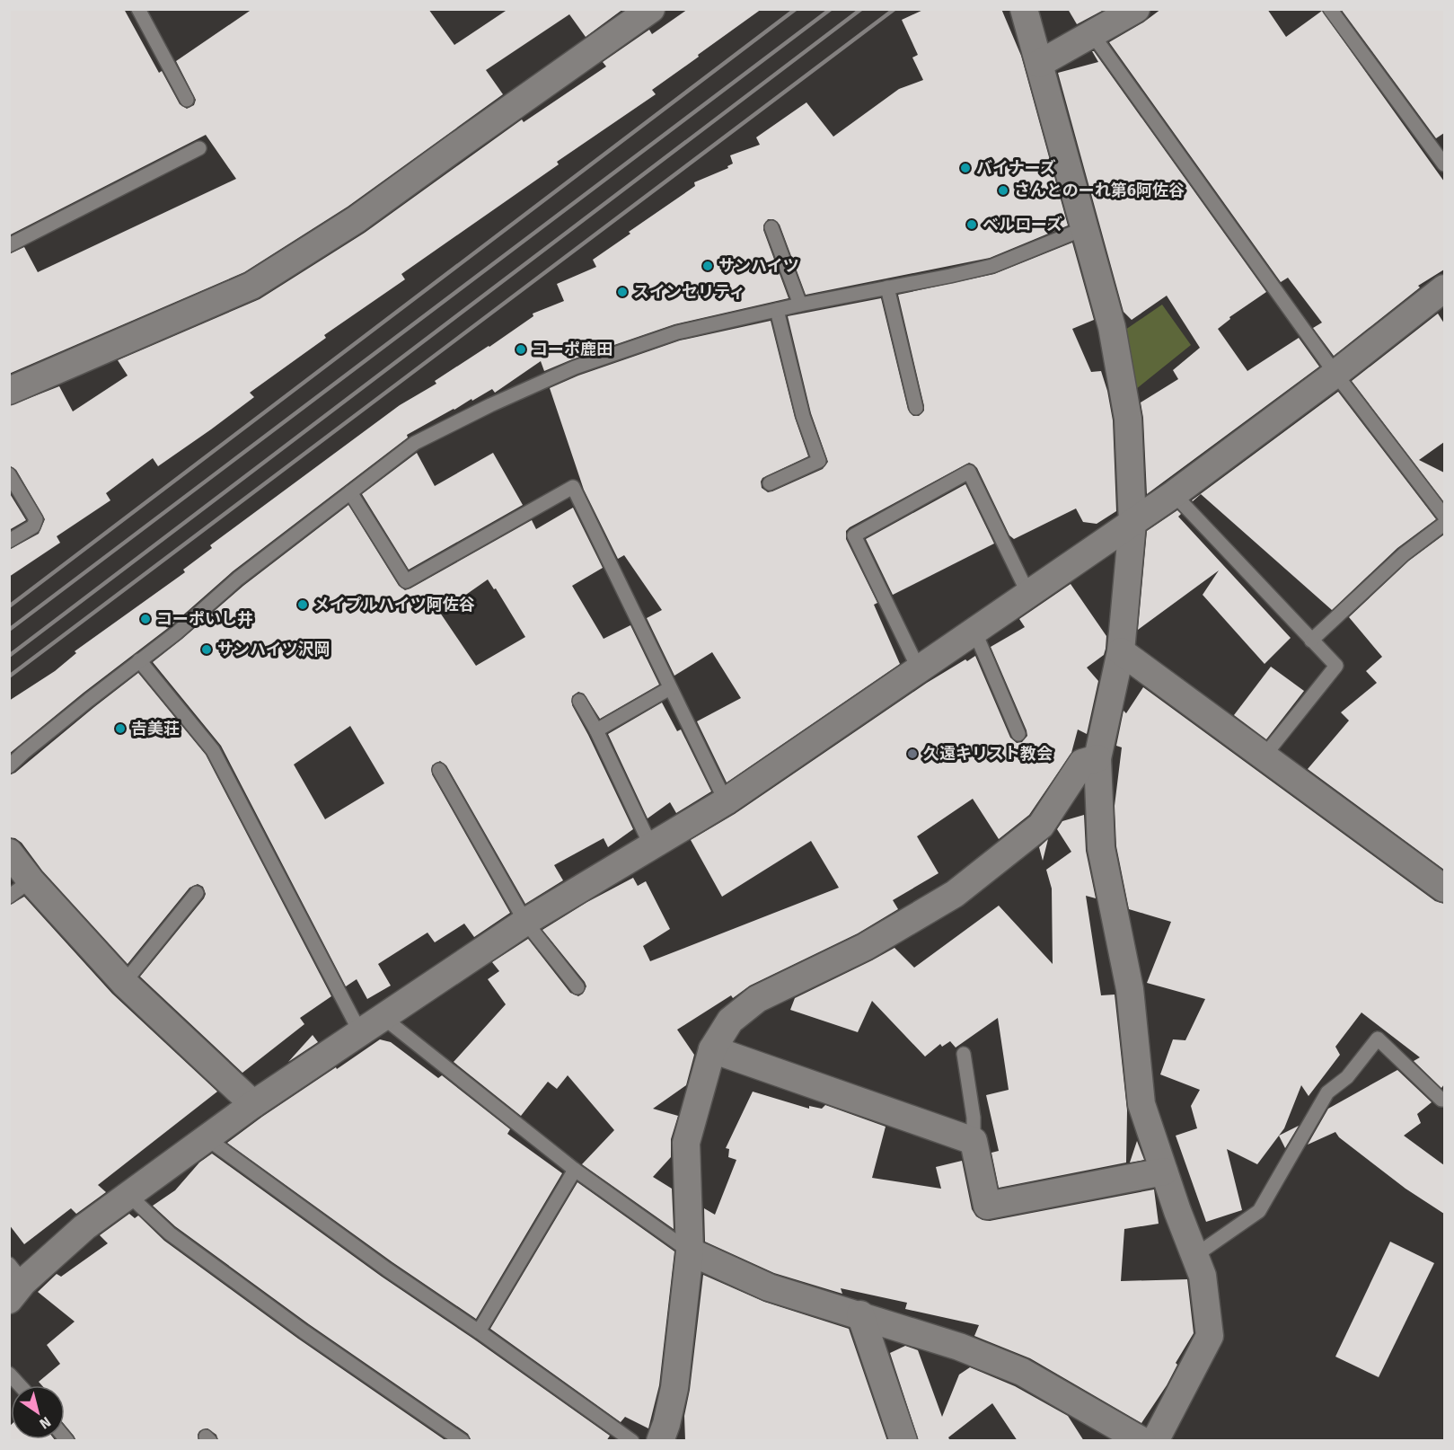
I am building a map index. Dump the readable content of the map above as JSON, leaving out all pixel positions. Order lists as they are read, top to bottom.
{
  "places": [
    "バイナーズ",
    "さんとのーれ第6阿佐谷",
    "ベルローズ",
    "サンハイツ",
    "スインセリティ",
    "コーポ鹿田",
    "メイプルハイツ阿佐谷",
    "コーポいし井",
    "サンハイツ沢岡",
    "𠮷美荘",
    "久遠キリスト教会"
  ],
  "north": "bottom right"
}
